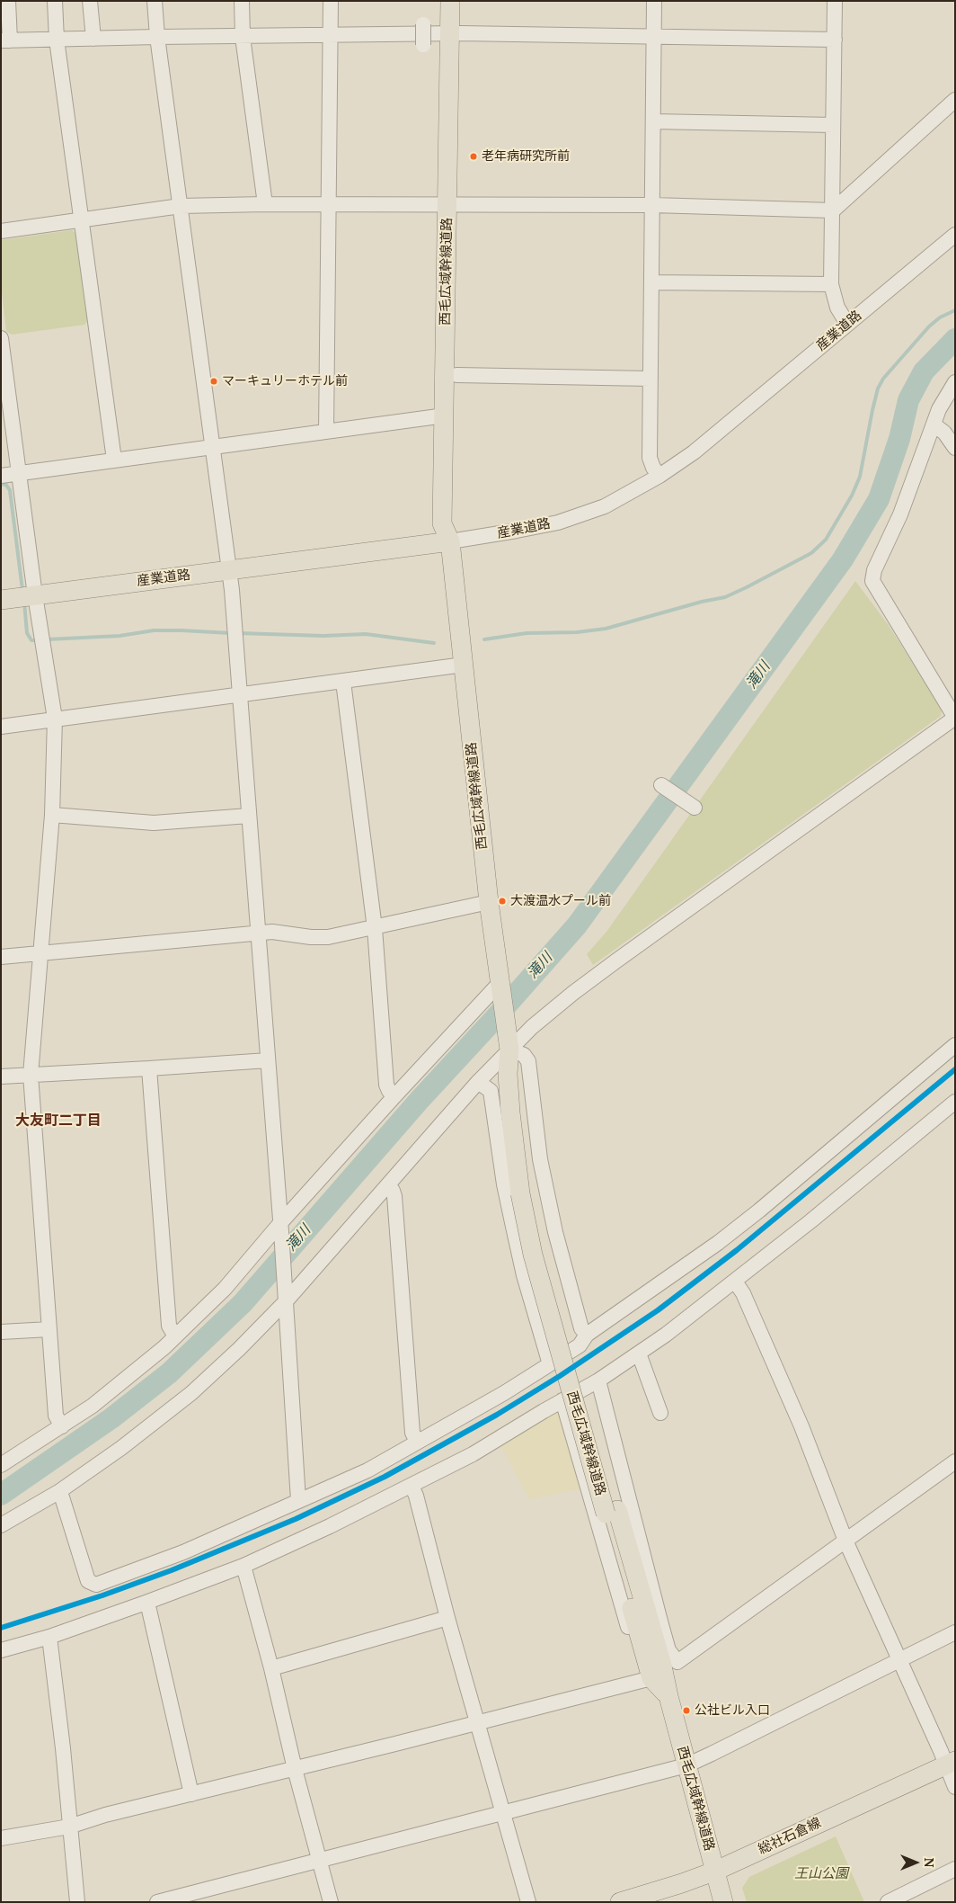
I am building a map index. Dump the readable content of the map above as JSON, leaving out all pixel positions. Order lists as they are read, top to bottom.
{
  "streets": {
    "main road": ["西毛広域幹線道路", "産業道路", "総社石倉線"]
  },
  "crossings": [
    ["西毛広域幹線道路", "産業道路"],
    ["西毛広域幹線道路", "総社石倉線"]
  ],
  "districts": ["大友町二丁目"],
  "water": ["滝川"],
  "parks": ["王山公園"],
  "places": [
    "老年病研究所前",
    "マーキュリーホテル前",
    "大渡温水プール前",
    "公社ビル入口"
  ],
  "north": "right"
}
